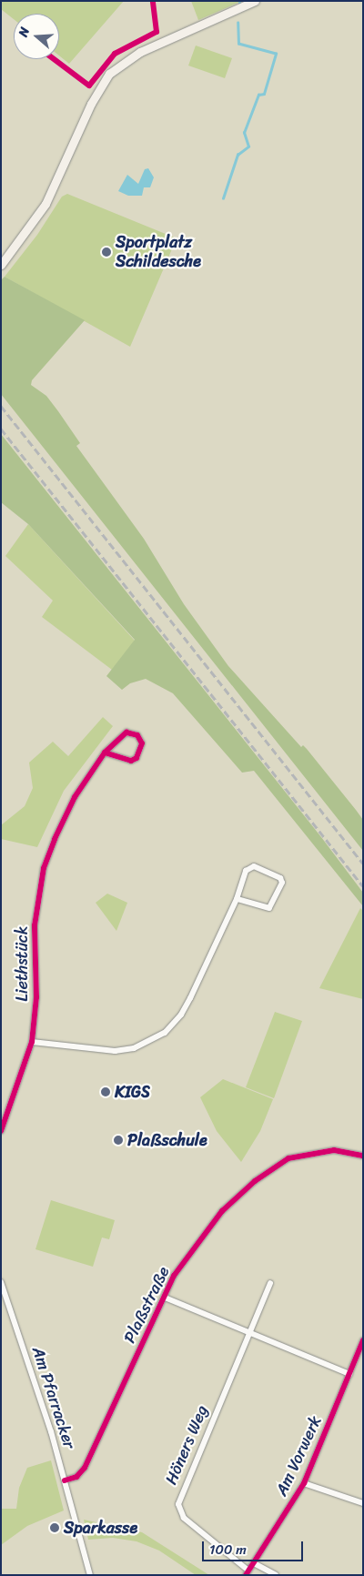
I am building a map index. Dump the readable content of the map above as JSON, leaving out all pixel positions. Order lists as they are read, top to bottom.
{
  "streets": {
    "street": [
      "Liethstück",
      "Plaßstraße",
      "Am Pfarracker",
      "Höners Weg",
      "Am Vorwerk"
    ]
  },
  "crossings": [
    ["Plaßstraße", "Am Pfarracker"],
    ["Höners Weg", "Am Vorwerk"]
  ],
  "places": [
    "Sportplatz Schildesche",
    "KIGS",
    "Plaßschule",
    "Sparkasse"
  ],
  "scale_bar": "100 m",
  "north": "left"
}
